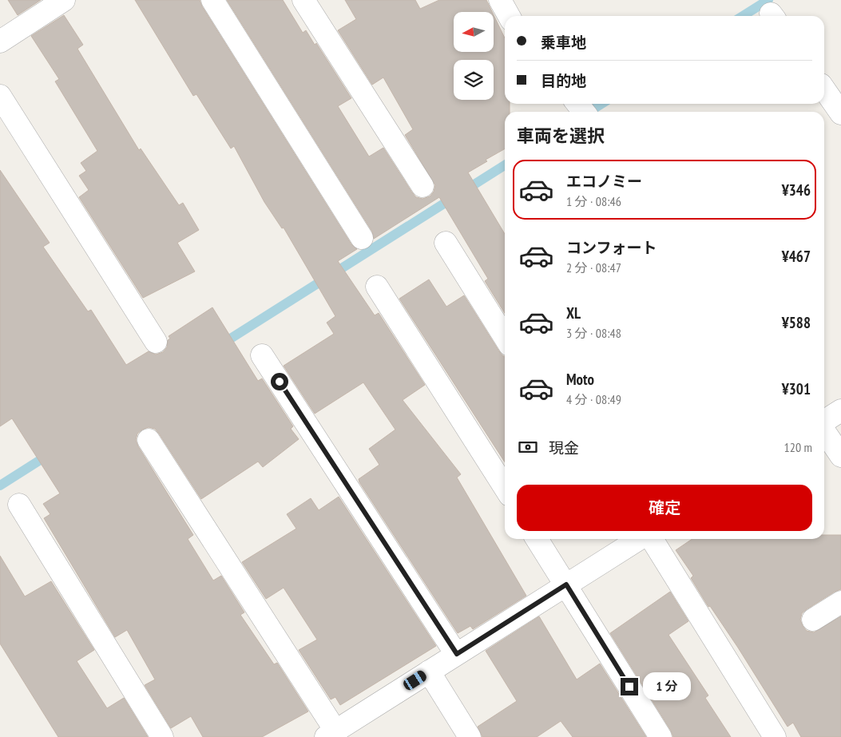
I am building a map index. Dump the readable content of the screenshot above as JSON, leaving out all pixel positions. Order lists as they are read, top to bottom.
{
  "north": "left",
  "page": {
    "banner": ["乗車地", "目的地"],
    "heading": "車両を選択",
    "list": [
      {
        "name": "エコノミー",
        "note": "1 分 · 08:46",
        "value": "¥346"
      },
      {
        "name": "コンフォート",
        "note": "2 分 · 08:47",
        "value": "¥467"
      },
      {
        "name": "XL",
        "note": "3 分 · 08:48",
        "value": "¥588"
      },
      {
        "name": "Moto",
        "note": "4 分 · 08:49",
        "value": "¥301"
      }
    ],
    "pay": ["現金", "120 m"],
    "buttons": "確定",
    "bubble": "1 分"
  }
}
